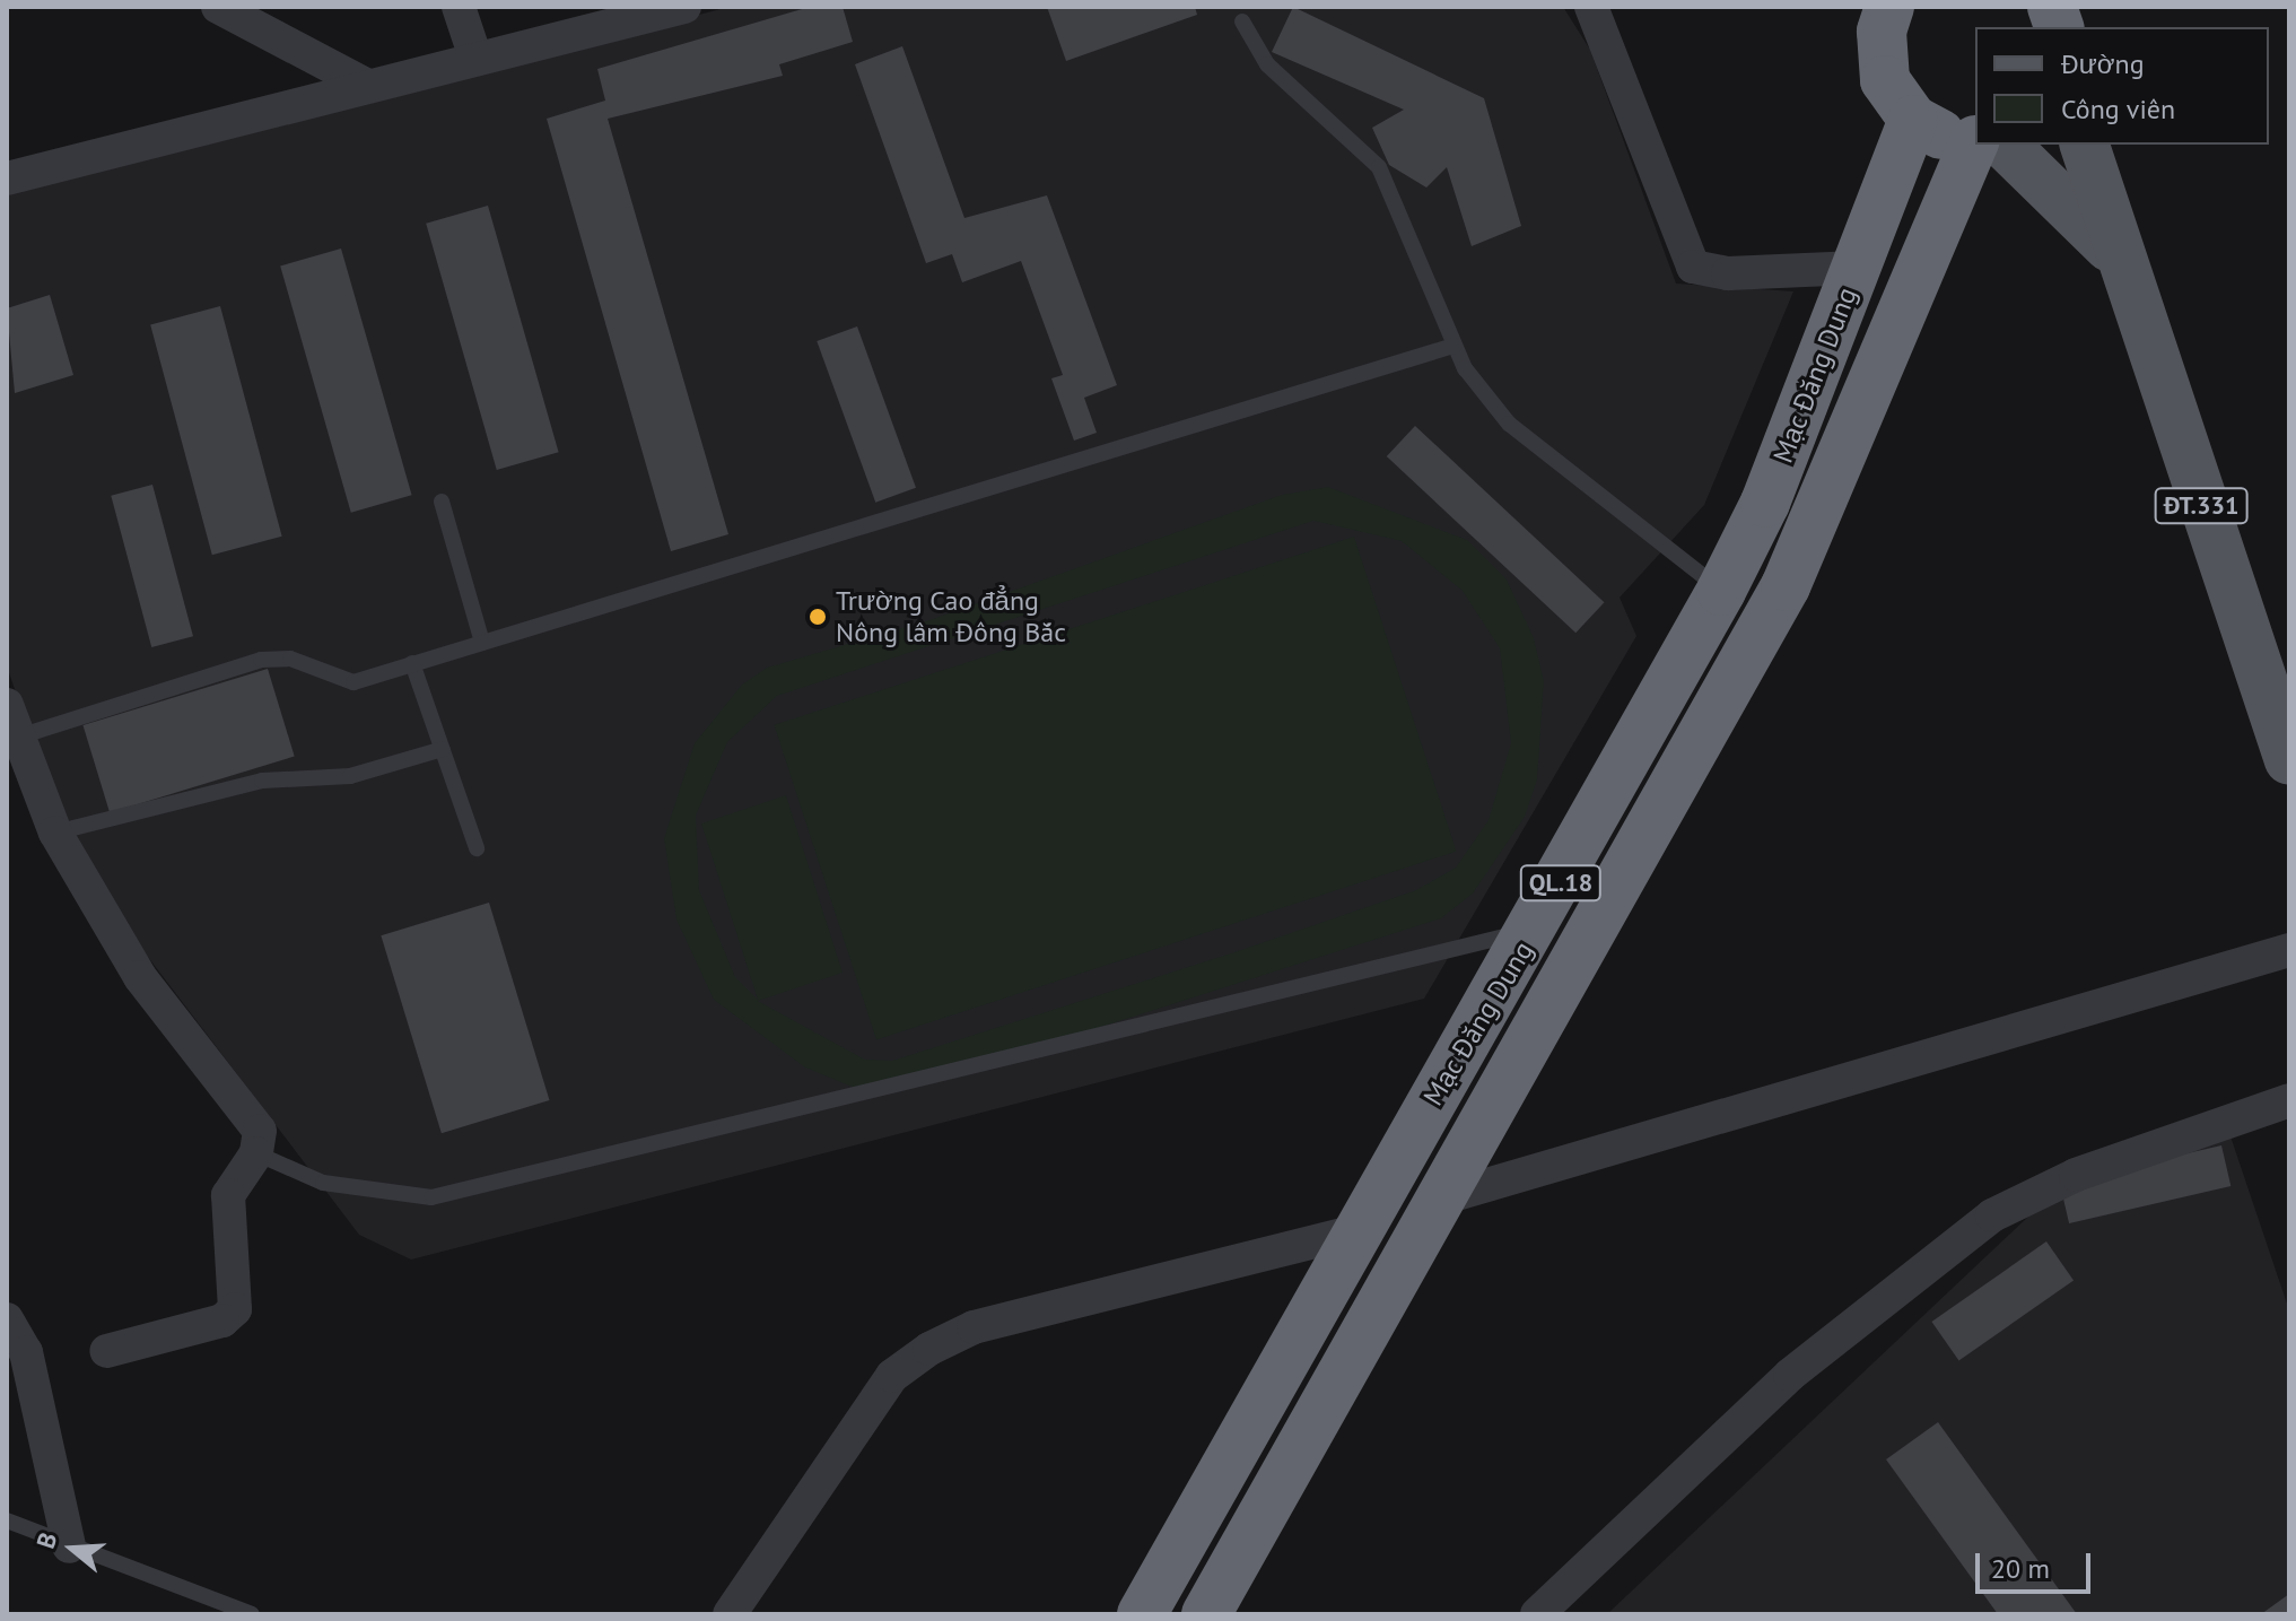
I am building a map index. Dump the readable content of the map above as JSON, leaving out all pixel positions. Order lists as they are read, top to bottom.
{
  "streets": {
    "highway": ["Mạc Đăng Dung", "QL.18"],
    "main road": ["ĐT.331"]
  },
  "places": ["Trường Cao đẳng Nông lâm Đông Bắc"],
  "legend": ["Đường", "Công viên"],
  "scale_bar": "20 m",
  "north": "left"
}
